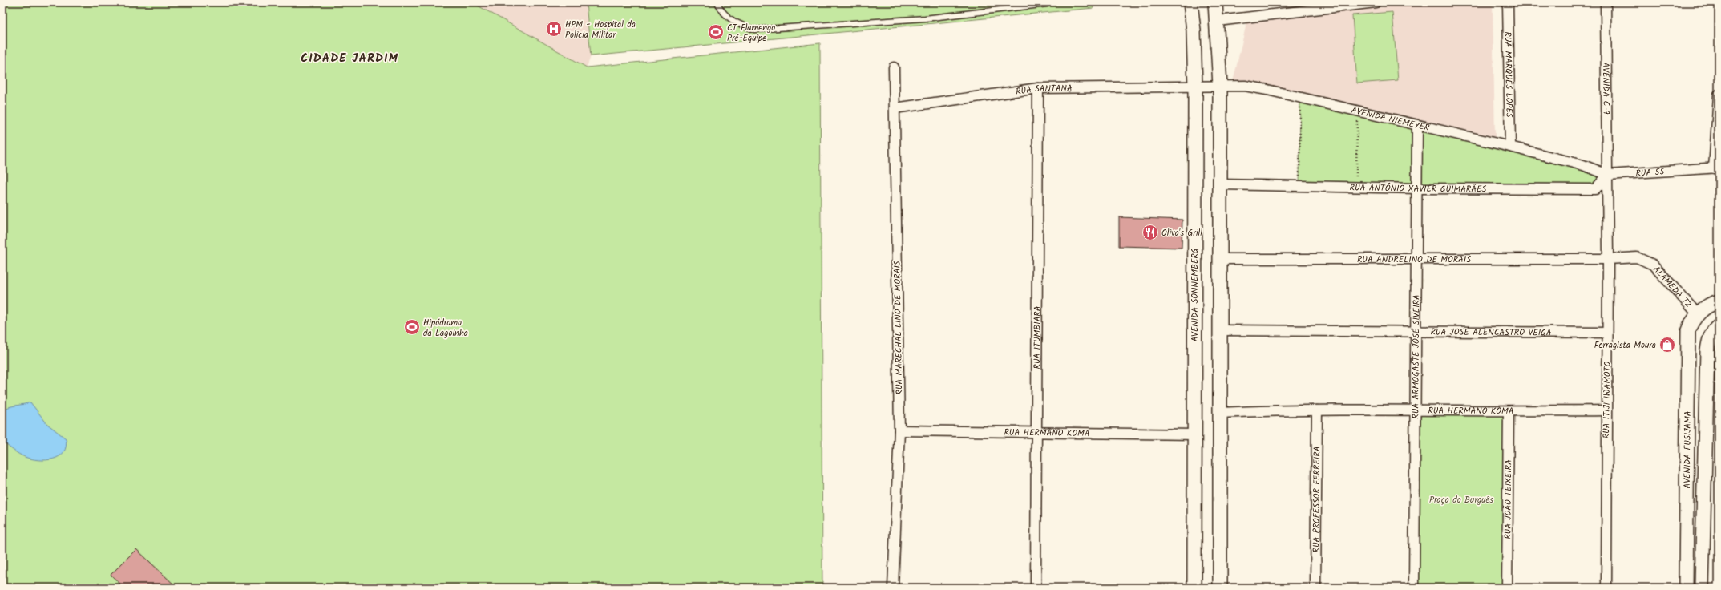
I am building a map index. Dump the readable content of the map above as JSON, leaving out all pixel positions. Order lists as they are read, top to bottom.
{
  "streets": {
    "street": [
      "RUA MARQUÊS LOPES",
      "AVENIDA C-9",
      "RUA SANTANA",
      "AVENIDA NIEMEYER",
      "RUA 55",
      "RUA ANTÔNIO XAVIER GUIMARÃES",
      "RUA ANDRELINO DE MORAIS",
      "ALAMEDA T2",
      "AVENIDA SONNEMBERG",
      "RUA MARECHAL LINO DE MORAIS",
      "RUA JOSÉ ALENCASTRO VEIGA",
      "RUA ITUMBIARA",
      "RUA ARMOGASTE JOSÉ SIVEIRA",
      "RUA ITIJI IWAMOTO",
      "RUA HERMANO KOMA",
      "AVENIDA FUSIJAMA",
      "RUA PROFESSOR FERREIRA",
      "RUA JOÃO TEIXEIRA"
    ]
  },
  "crossings": [
    ["RUA MARQUÊS LOPES", "AVENIDA NIEMEYER"],
    ["AVENIDA C-9", "RUA 55"],
    ["AVENIDA C-9", "RUA ANTÔNIO XAVIER GUIMARÃES"],
    ["AVENIDA C-9", "RUA ITIJI IWAMOTO"],
    ["RUA SANTANA", "AVENIDA NIEMEYER"],
    ["RUA SANTANA", "AVENIDA SONNEMBERG"],
    ["RUA SANTANA", "RUA MARECHAL LINO DE MORAIS"],
    ["RUA SANTANA", "RUA ITUMBIARA"],
    ["AVENIDA NIEMEYER", "RUA 55"],
    ["AVENIDA NIEMEYER", "AVENIDA SONNEMBERG"],
    ["AVENIDA NIEMEYER", "RUA ARMOGASTE JOSÉ SIVEIRA"],
    ["RUA 55", "RUA ANTÔNIO XAVIER GUIMARÃES"],
    ["RUA 55", "RUA ITIJI IWAMOTO"],
    ["RUA ANTÔNIO XAVIER GUIMARÃES", "RUA ARMOGASTE JOSÉ SIVEIRA"],
    ["RUA ANTÔNIO XAVIER GUIMARÃES", "RUA ITIJI IWAMOTO"],
    ["RUA ANDRELINO DE MORAIS", "ALAMEDA T2"],
    ["RUA ANDRELINO DE MORAIS", "RUA ARMOGASTE JOSÉ SIVEIRA"],
    ["RUA ANDRELINO DE MORAIS", "RUA ITIJI IWAMOTO"],
    ["ALAMEDA T2", "RUA ITIJI IWAMOTO"],
    ["ALAMEDA T2", "AVENIDA FUSIJAMA"],
    ["AVENIDA SONNEMBERG", "RUA HERMANO KOMA"],
    ["RUA MARECHAL LINO DE MORAIS", "RUA HERMANO KOMA"],
    ["RUA JOSÉ ALENCASTRO VEIGA", "RUA ARMOGASTE JOSÉ SIVEIRA"],
    ["RUA JOSÉ ALENCASTRO VEIGA", "RUA ITIJI IWAMOTO"],
    ["RUA ITUMBIARA", "RUA HERMANO KOMA"],
    ["RUA ARMOGASTE JOSÉ SIVEIRA", "RUA HERMANO KOMA"],
    ["RUA ITIJI IWAMOTO", "RUA HERMANO KOMA"],
    ["RUA HERMANO KOMA", "RUA PROFESSOR FERREIRA"],
    ["RUA HERMANO KOMA", "RUA JOÃO TEIXEIRA"]
  ],
  "districts": ["CIDADE JARDIM"],
  "parks": ["Praça do Burguês"],
  "places": {
    "hospital": ["HPM - Hospital da Policia Militar"],
    "sports": ["CT Flamengo Pré-Equipe", "Hipódromo da Lagoinha"],
    "restaurant": ["Oliva's Grill"],
    "shop": ["Ferragista Moura"]
  }
}
